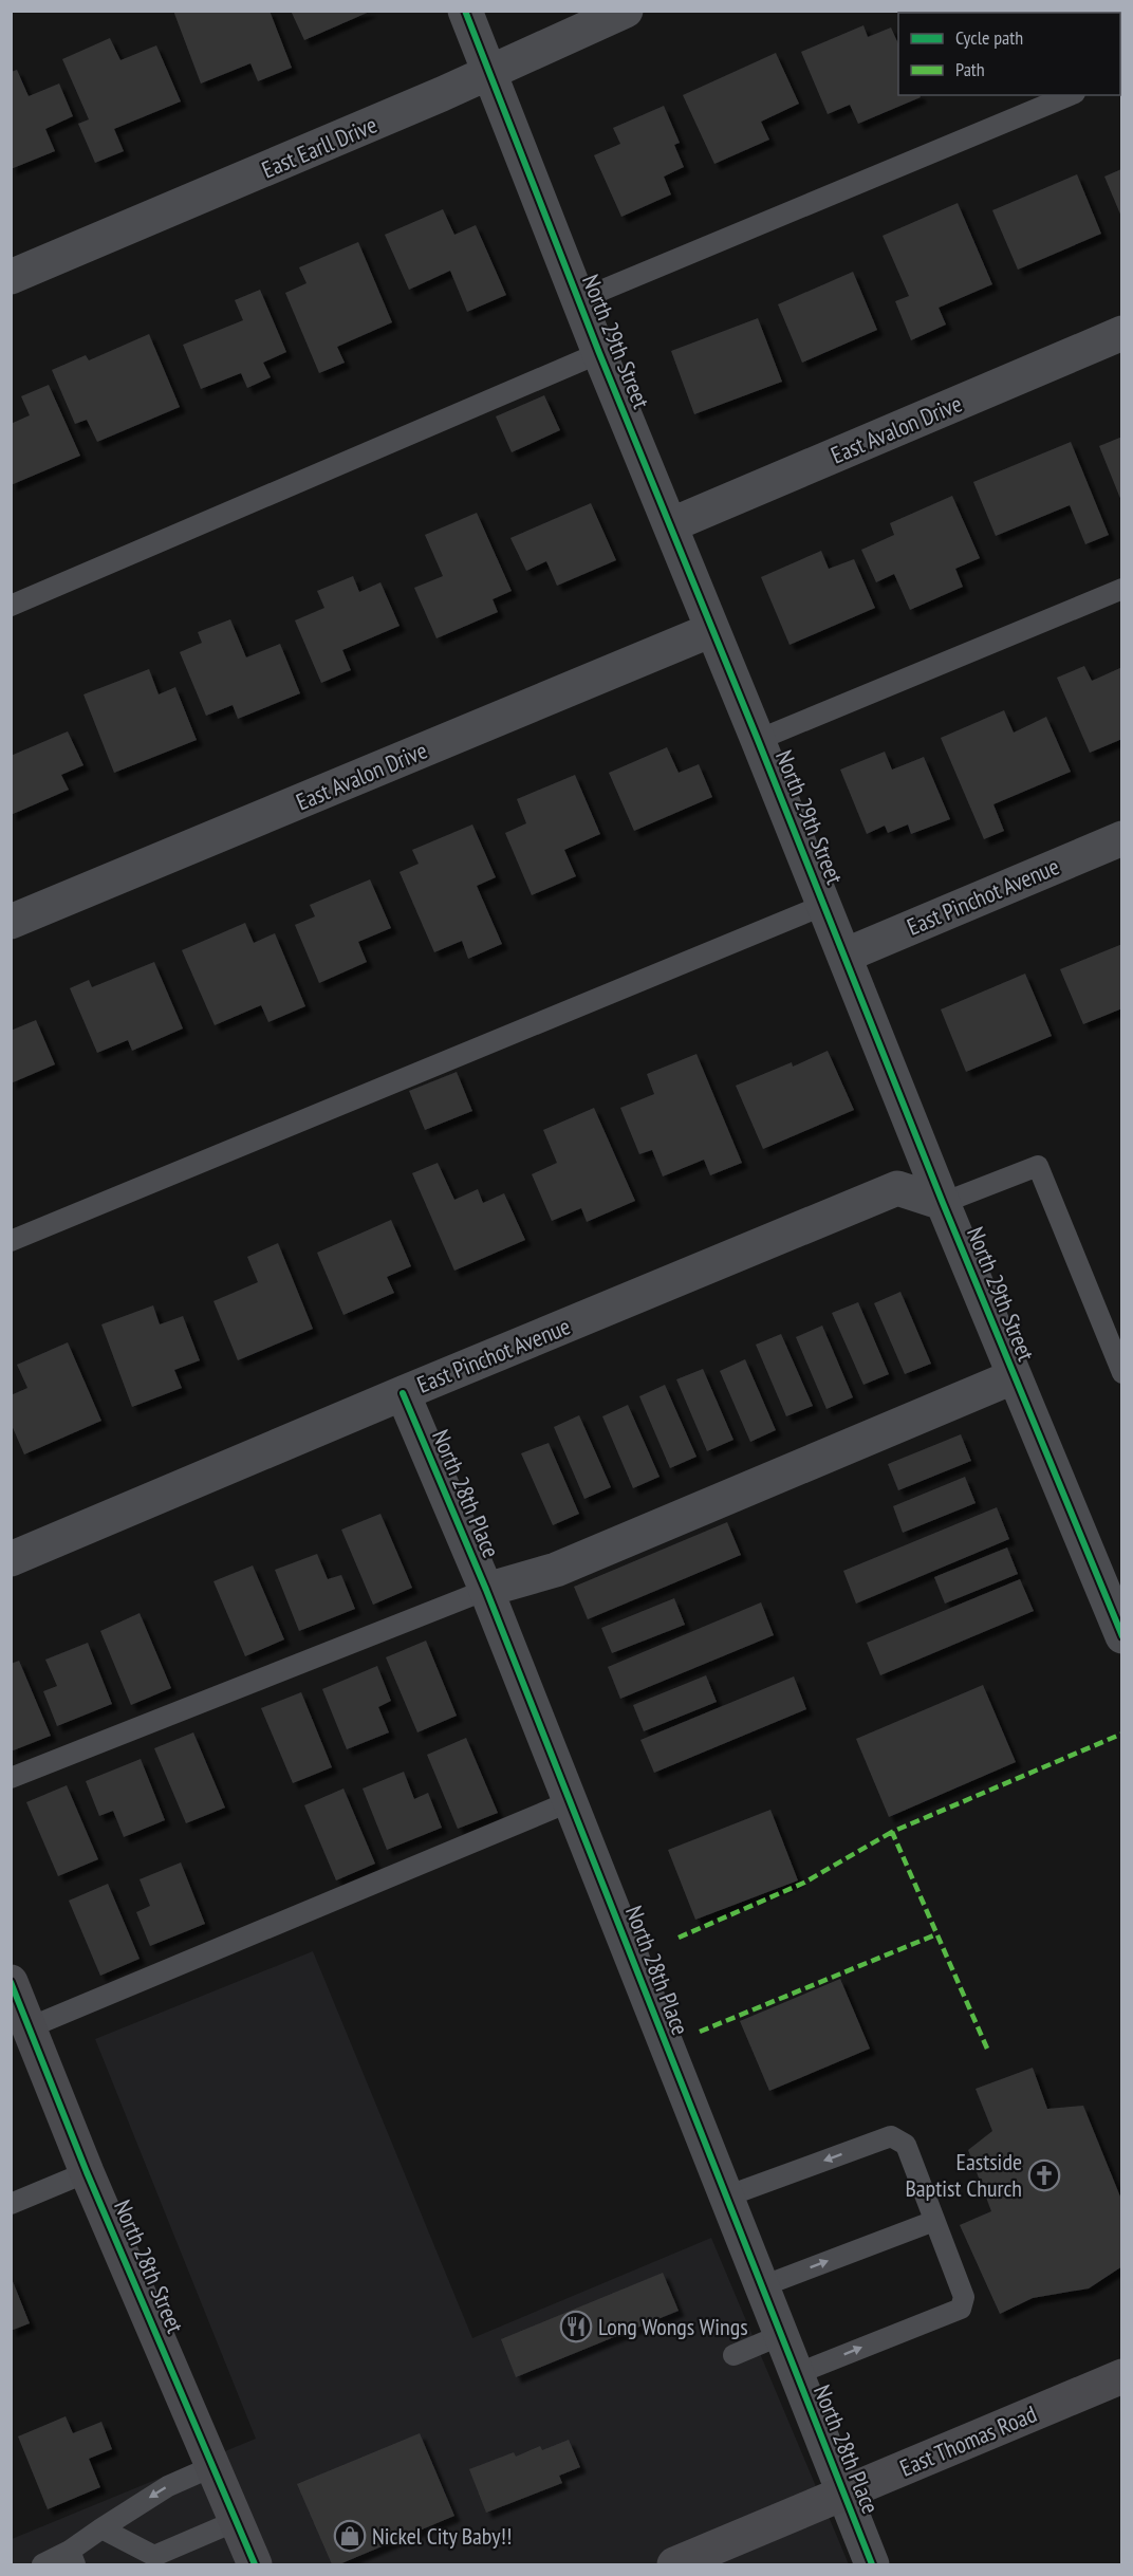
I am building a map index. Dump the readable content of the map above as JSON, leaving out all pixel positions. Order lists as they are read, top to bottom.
{
  "streets": {
    "street": [
      "East Earll Drive",
      "North 29th Street",
      "East Avalon Drive",
      "East Pinchot Avenue",
      "North 28th Place",
      "North 28th Street",
      "East Thomas Road"
    ]
  },
  "crossings": [
    ["East Earll Drive", "North 29th Street"],
    ["North 29th Street", "East Avalon Drive"],
    ["North 29th Street", "East Pinchot Avenue"],
    ["East Pinchot Avenue", "North 28th Place"],
    ["North 28th Place", "East Thomas Road"]
  ],
  "places": {
    "church": ["Eastside Baptist Church"],
    "restaurant": ["Long Wongs Wings"],
    "shop": ["Nickel City Baby!!"]
  },
  "legend": ["Cycle path", "Path"]
}
